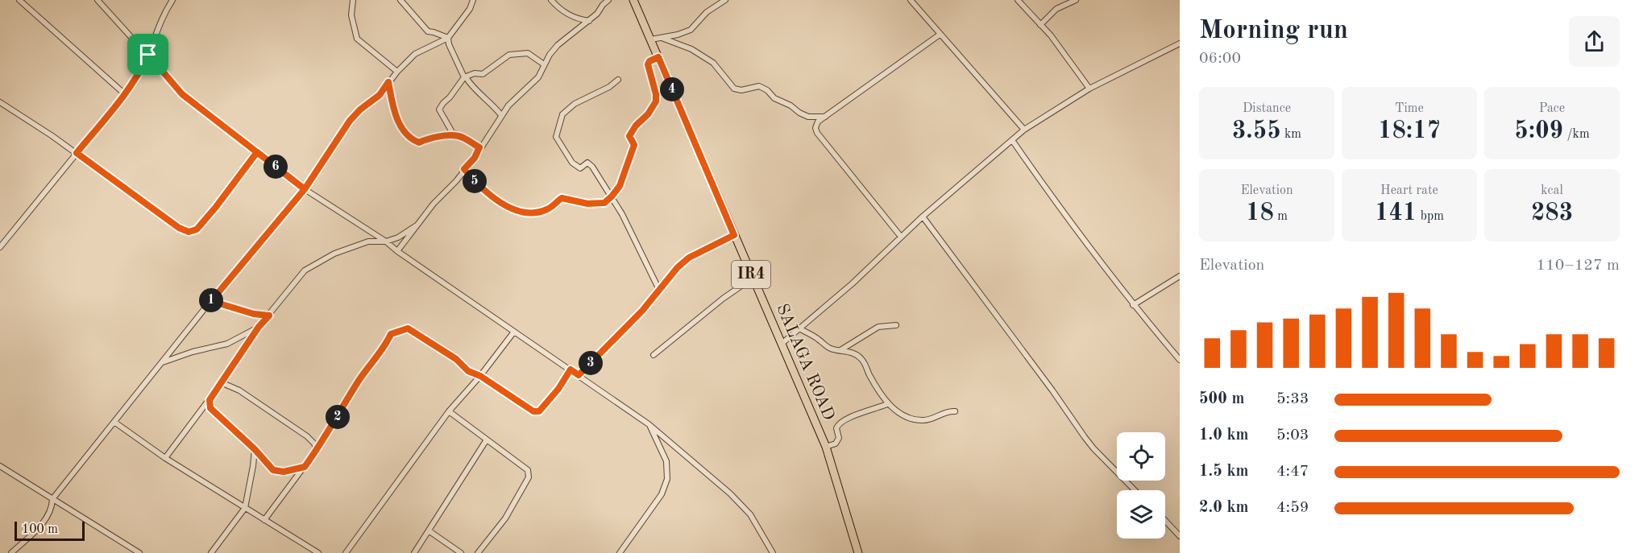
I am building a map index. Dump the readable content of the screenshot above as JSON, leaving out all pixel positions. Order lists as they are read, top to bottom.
{
  "streets": {
    "main road": ["IR4", "SALAGA ROAD"]
  },
  "scale_bar": "100 m",
  "page": {
    "heading": ["Morning run", "06:00"],
    "pins": [
      "4",
      "6",
      "5",
      "1",
      "3",
      "2"
    ],
    "stats": [
      ["Distance", "3.55 km"],
      ["Time", "18:17"],
      ["Pace", "5:09 /km"],
      ["Elevation", "18 m"],
      ["Heart rate", "141 bpm"],
      ["kcal", "283"]
    ],
    "chart": ["Elevation", "110–127 m"],
    "list": [
      {
        "name": "500 m",
        "note": "5:33"
      },
      {
        "name": "1.0 km",
        "note": "5:03"
      },
      {
        "name": "1.5 km",
        "note": "4:47"
      },
      {
        "name": "2.0 km",
        "note": "4:59"
      }
    ],
    "scale": "100 m"
  }
}
